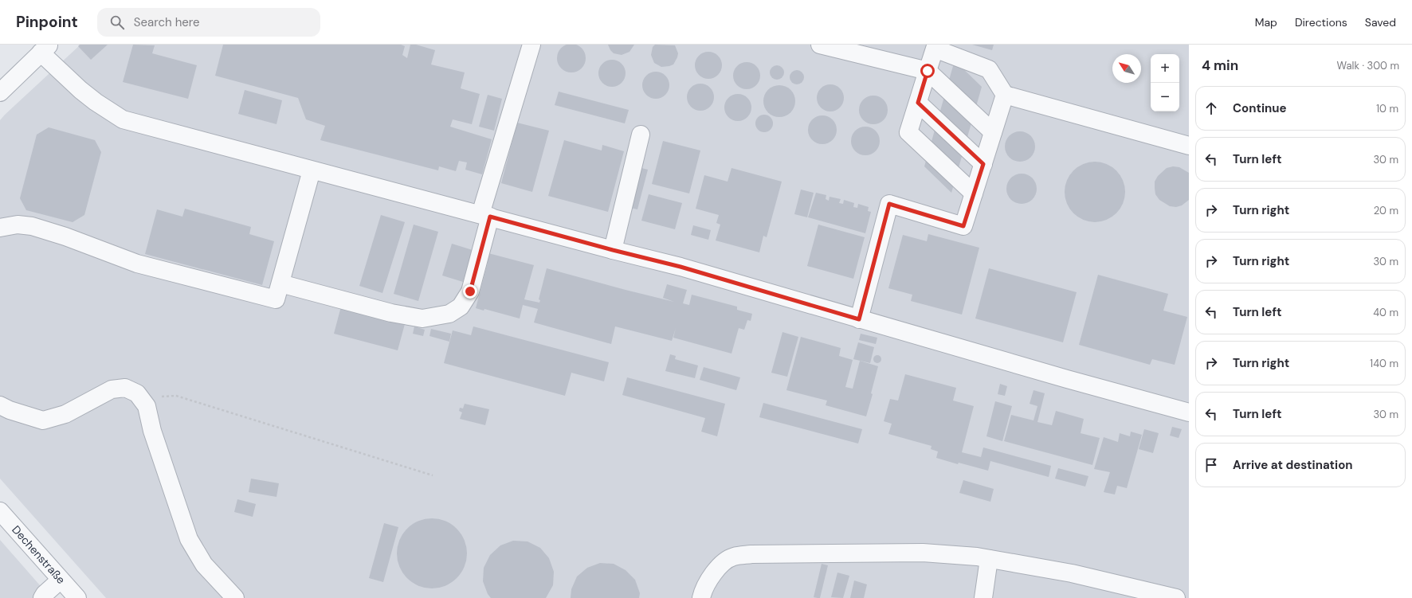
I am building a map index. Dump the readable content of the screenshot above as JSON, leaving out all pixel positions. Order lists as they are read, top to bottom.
{
  "streets": {
    "street": ["Dechenstraße"]
  },
  "north": "top left",
  "page": {
    "header": "Pinpoint",
    "search": "Search here",
    "nav": ["Map", "Directions", "Saved"],
    "heading": ["4 min", "Walk · 300 m"],
    "map_buttons": ["+", "−"],
    "list": [
      ["Continue", "10 m"],
      ["Turn left", "30 m"],
      ["Turn right", "20 m"],
      ["Turn right", "30 m"],
      ["Turn left", "40 m"],
      ["Turn right", "140 m"],
      ["Turn left", "30 m"],
      "Arrive at destination"
    ]
  }
}
